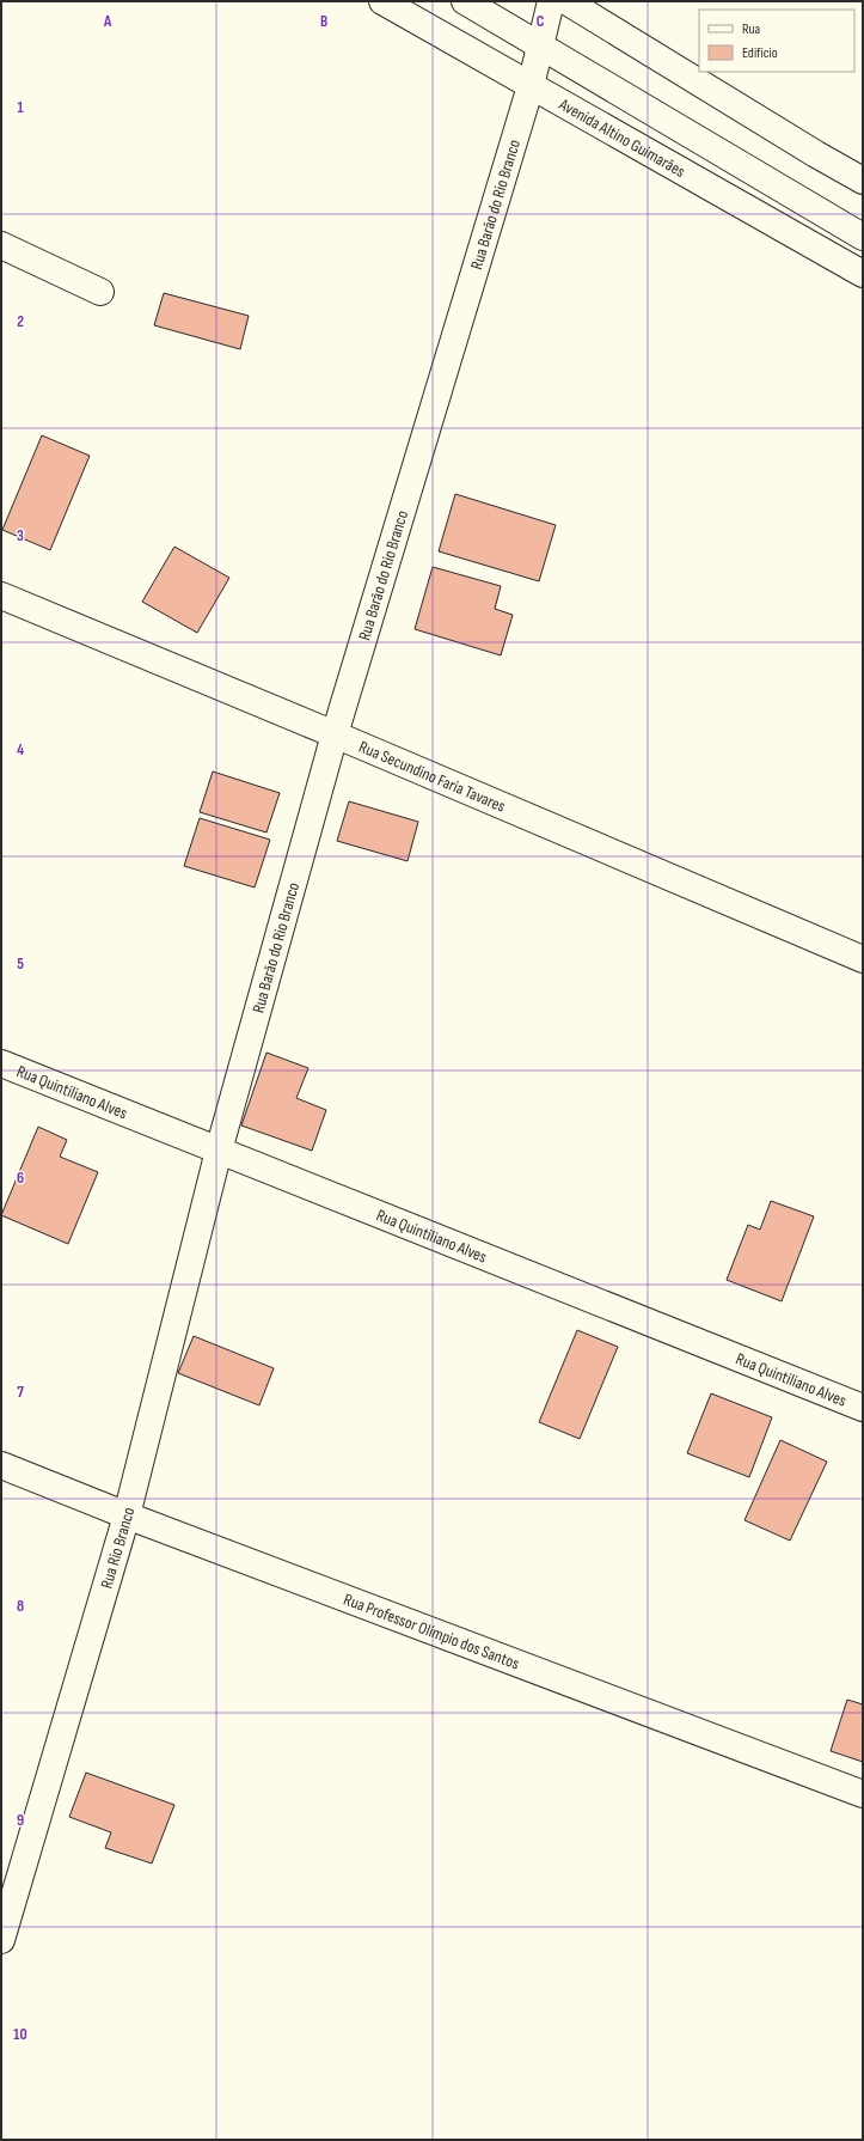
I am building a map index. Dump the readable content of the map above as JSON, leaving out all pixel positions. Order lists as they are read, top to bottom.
{
  "streets": {
    "street": [
      "Avenida Altino Guimarães",
      "Rua Barão do Rio Branco",
      "Rua Secundino Faria Tavares",
      "Rua Quintiliano Alves",
      "Rua Rio Branco",
      "Rua Professor Olímpio dos Santos"
    ]
  },
  "crossings": [
    ["Avenida Altino Guimarães", "Rua Barão do Rio Branco"],
    ["Rua Barão do Rio Branco", "Rua Secundino Faria Tavares"],
    ["Rua Barão do Rio Branco", "Rua Quintiliano Alves"],
    ["Rua Barão do Rio Branco", "Rua Rio Branco"],
    ["Rua Quintiliano Alves", "Rua Rio Branco"],
    ["Rua Rio Branco", "Rua Professor Olímpio dos Santos"]
  ],
  "legend": ["Rua", "Edifício"],
  "grid": {
    "columns": ["A", "B", "C"],
    "rows": [
      "1",
      "2",
      "3",
      "4",
      "5",
      "6",
      "7",
      "8",
      "9",
      "10"
    ]
  }
}
